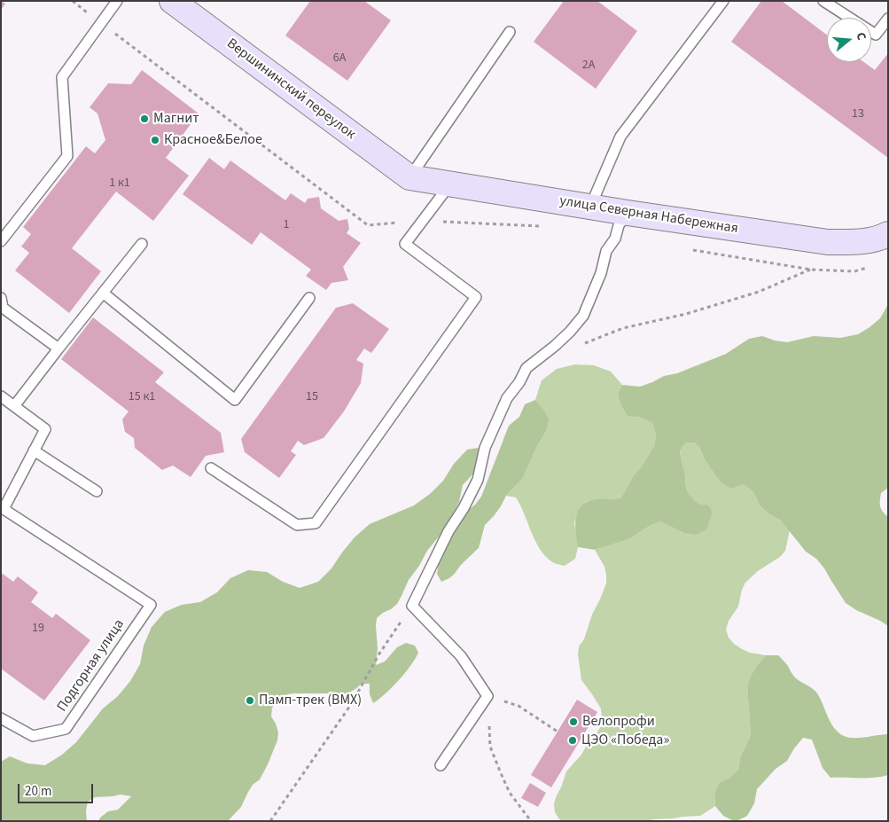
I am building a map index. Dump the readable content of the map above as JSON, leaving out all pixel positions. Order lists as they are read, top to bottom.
{
  "streets": {
    "street": ["Вершининский переулок", "улица Северная Набережная"],
    "lane": ["Подгорная улица"]
  },
  "crossings": [
    ["Вершининский переулок", "улица Северная Набережная"]
  ],
  "places": [
    "Магнит",
    "Красное&Белое",
    "Памп-трек (BMX)",
    "Велопрофи",
    "ЦЭО «Победа»"
  ],
  "house_numbers": [
    "6А",
    "2А",
    "13",
    "1 к1",
    "1",
    "15 к1",
    "15",
    "19"
  ],
  "scale_bar": "20 m",
  "north": "right"
}
